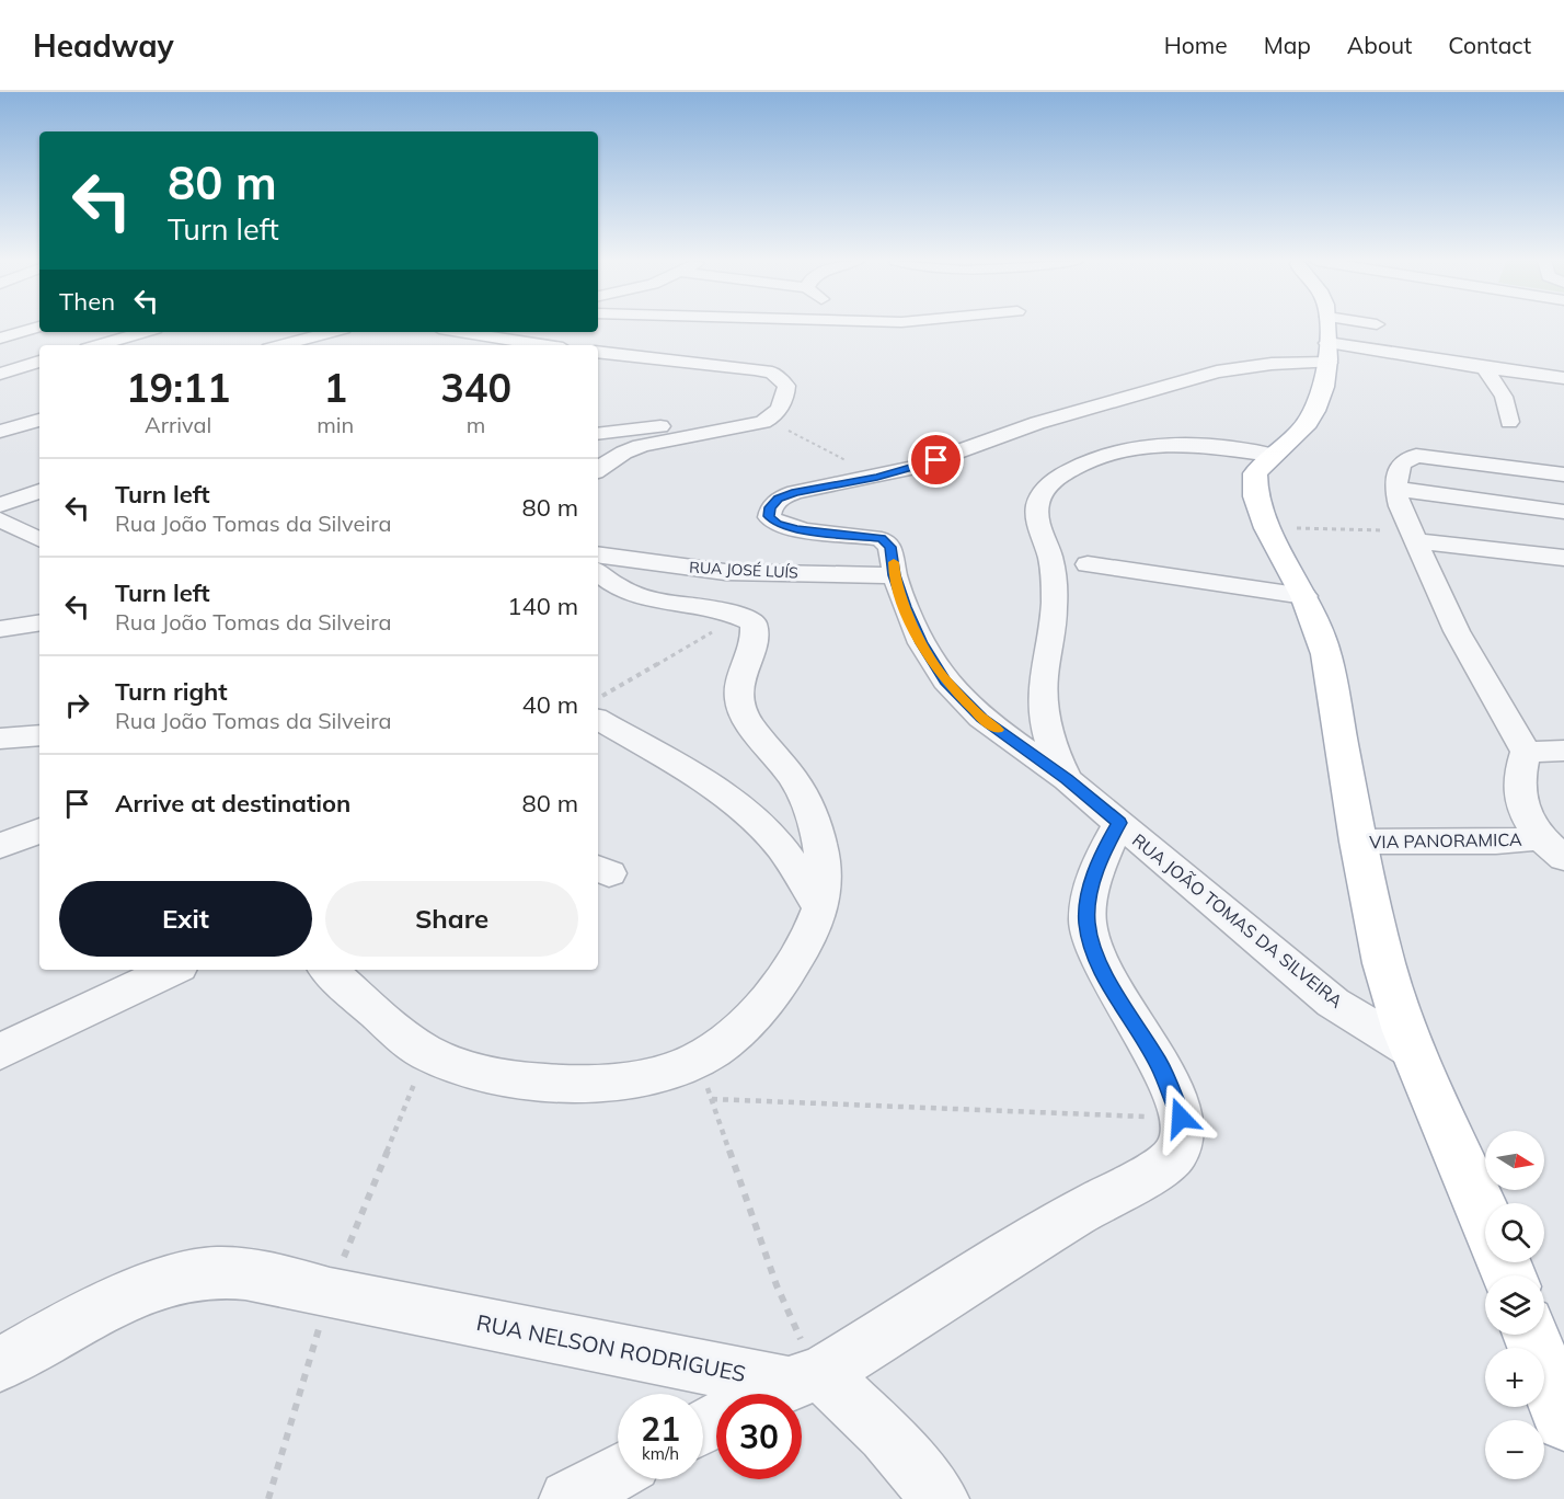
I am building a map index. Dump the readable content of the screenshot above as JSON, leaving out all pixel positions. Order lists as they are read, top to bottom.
{
  "streets": {
    "street": [
      "RUA JOSÉ LUÍS",
      "VIA PANORAMICA",
      "RUA JOÃO TOMAS DA SILVEIRA",
      "RUA NELSON RODRIGUES"
    ]
  },
  "crossings": [
    ["RUA JOSÉ LUÍS", "RUA JOÃO TOMAS DA SILVEIRA"]
  ],
  "north": "right",
  "page": {
    "header": "Headway",
    "nav": [
      "Home",
      "Map",
      "About",
      "Contact"
    ],
    "turn": ["80 m", "Turn left"],
    "then": "Then",
    "eta": [
      "19:11",
      "Arrival",
      "1",
      "min",
      "340",
      "m"
    ],
    "list": [
      {
        "name": "Turn left",
        "note": "Rua João Tomas da Silveira",
        "value": "80 m"
      },
      {
        "name": "Turn left",
        "note": "Rua João Tomas da Silveira",
        "value": "140 m"
      },
      {
        "name": "Turn right",
        "note": "Rua João Tomas da Silveira",
        "value": "40 m"
      },
      {
        "name": "Arrive at destination",
        "value": "80 m"
      }
    ],
    "buttons": ["Exit", "Share"],
    "map_buttons": ["+", "−"],
    "speed": "21 km/h",
    "limit": "30"
  }
}
